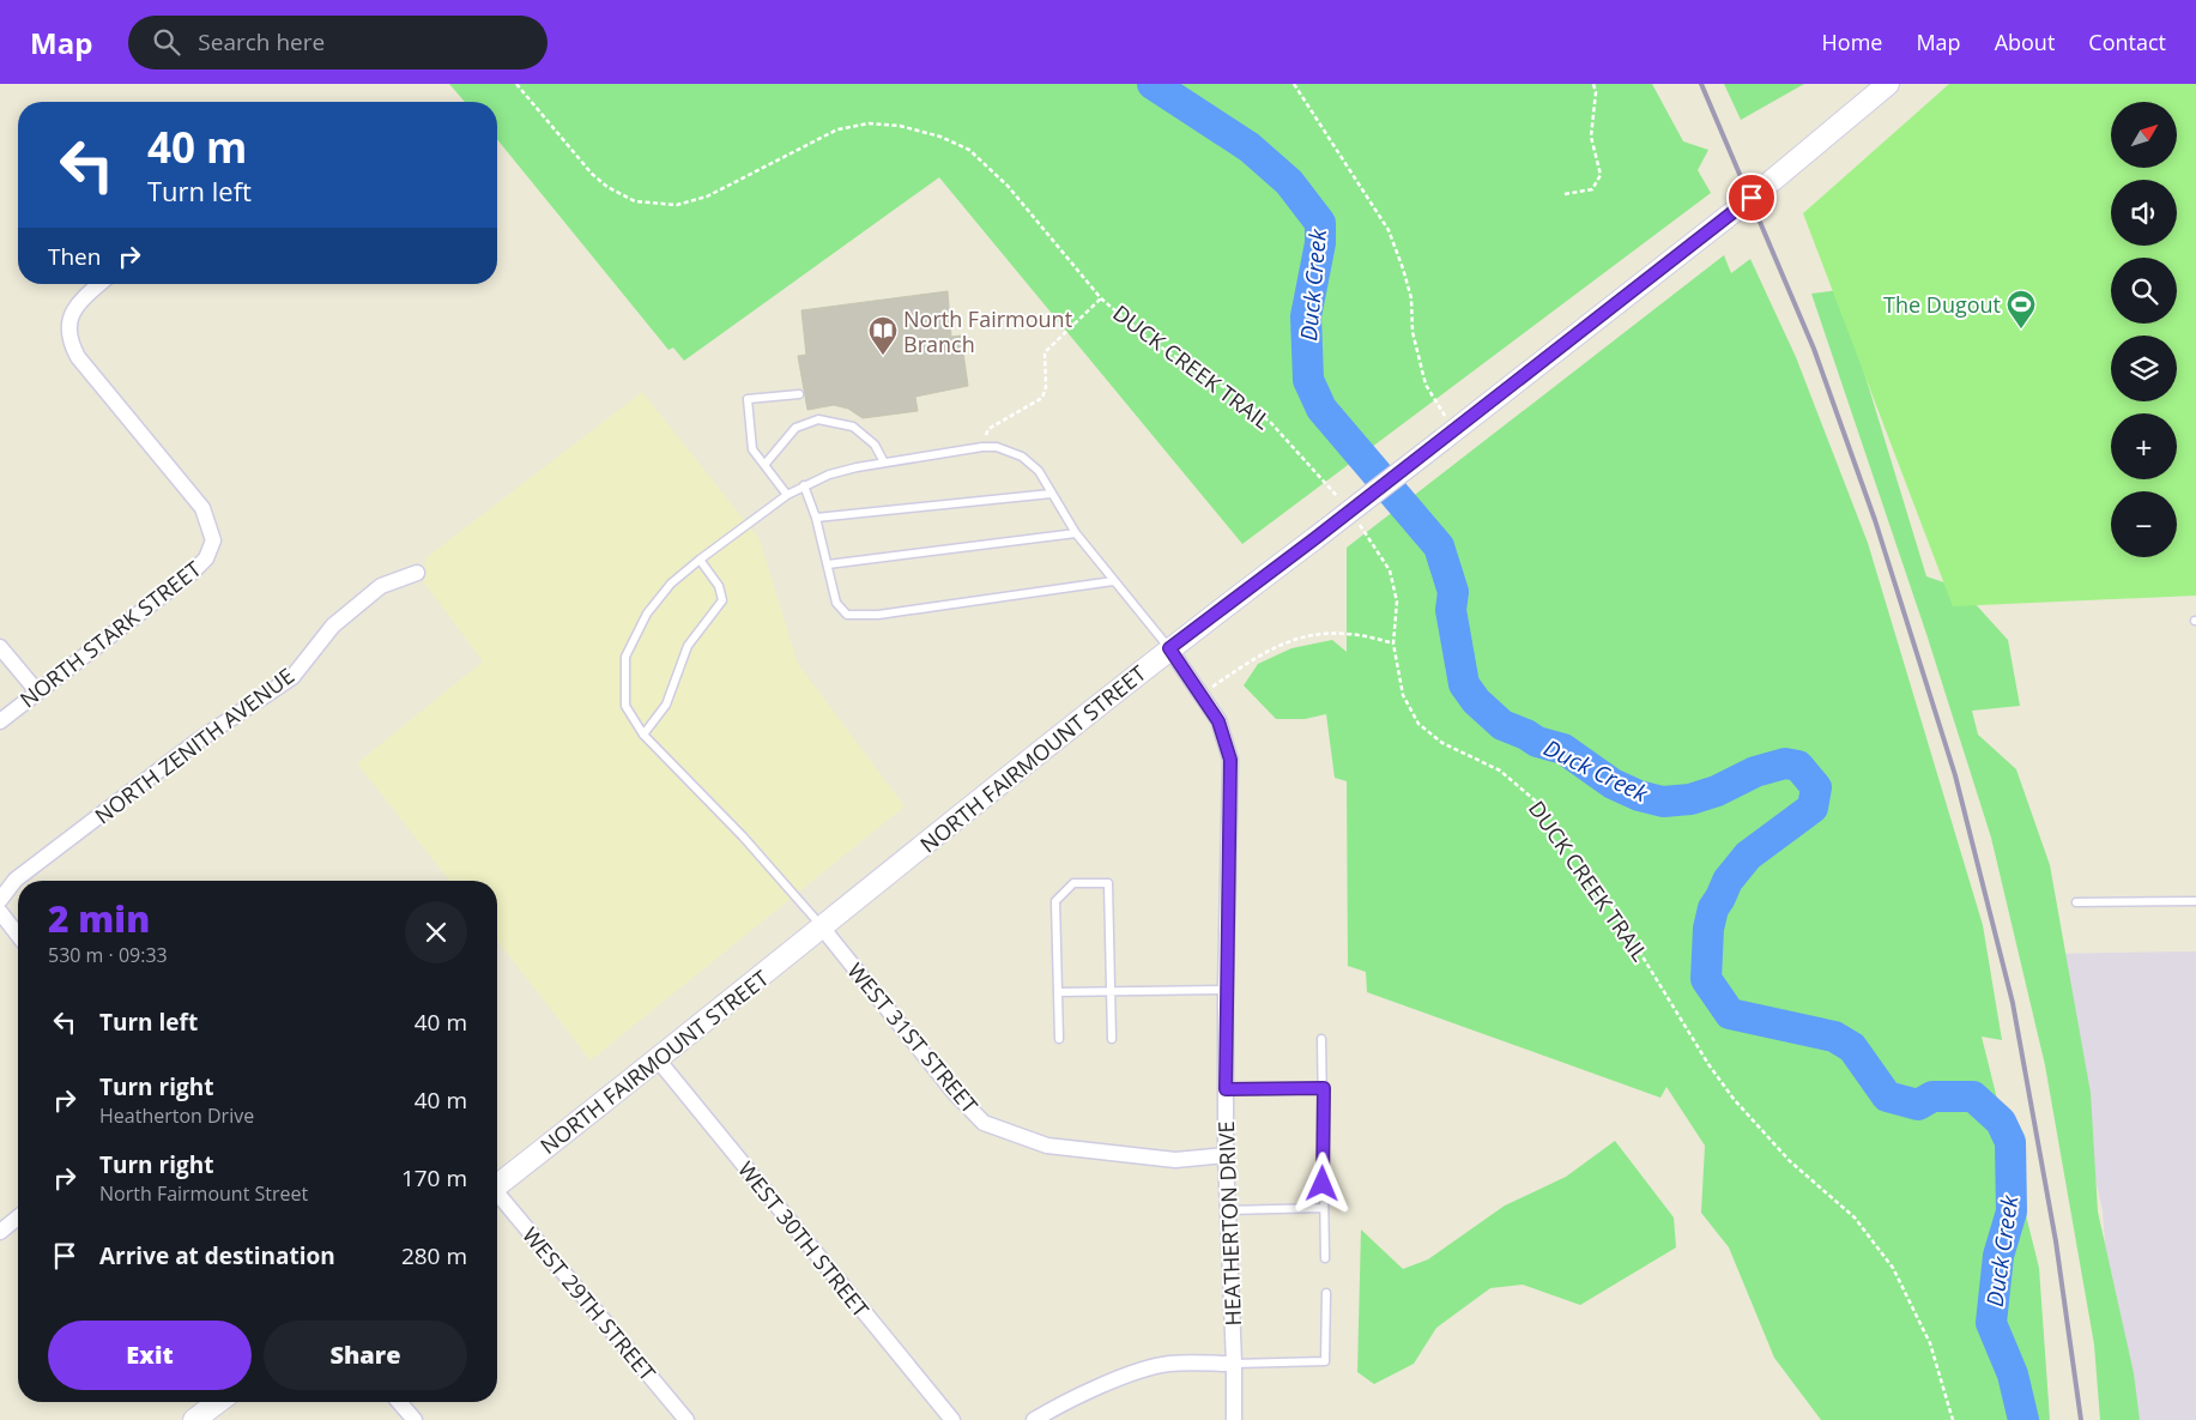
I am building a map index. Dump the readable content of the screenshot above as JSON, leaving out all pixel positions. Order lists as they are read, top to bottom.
{
  "streets": {
    "street": [
      "NORTH STARK STREET",
      "NORTH ZENITH AVENUE",
      "NORTH FAIRMOUNT STREET",
      "WEST 31ST STREET",
      "HEATHERTON DRIVE",
      "WEST 30TH STREET",
      "WEST 29TH STREET"
    ],
    "path": ["DUCK CREEK TRAIL"]
  },
  "crossings": [
    ["NORTH FAIRMOUNT STREET", "WEST 31ST STREET"],
    ["NORTH FAIRMOUNT STREET", "HEATHERTON DRIVE"],
    ["NORTH FAIRMOUNT STREET", "WEST 30TH STREET"],
    ["WEST 31ST STREET", "HEATHERTON DRIVE"]
  ],
  "water": ["Duck Creek"],
  "places": {
    "sports": ["The Dugout"],
    "library": ["North Fairmount Branch"]
  },
  "north": "top right",
  "page": {
    "header": "Map",
    "search": "Search here",
    "nav": [
      "Home",
      "Map",
      "About",
      "Contact"
    ],
    "map_buttons": ["+", "−"],
    "turn": ["40 m", "Turn left"],
    "then": "Then",
    "heading": ["2 min", "530 m · 09:33"],
    "list": [
      {
        "name": "Turn left",
        "value": "40 m"
      },
      {
        "name": "Turn right",
        "note": "Heatherton Drive",
        "value": "40 m"
      },
      {
        "name": "Turn right",
        "note": "North Fairmount Street",
        "value": "170 m"
      },
      {
        "name": "Arrive at destination",
        "value": "280 m"
      }
    ],
    "buttons": ["Exit", "Share"]
  }
}
